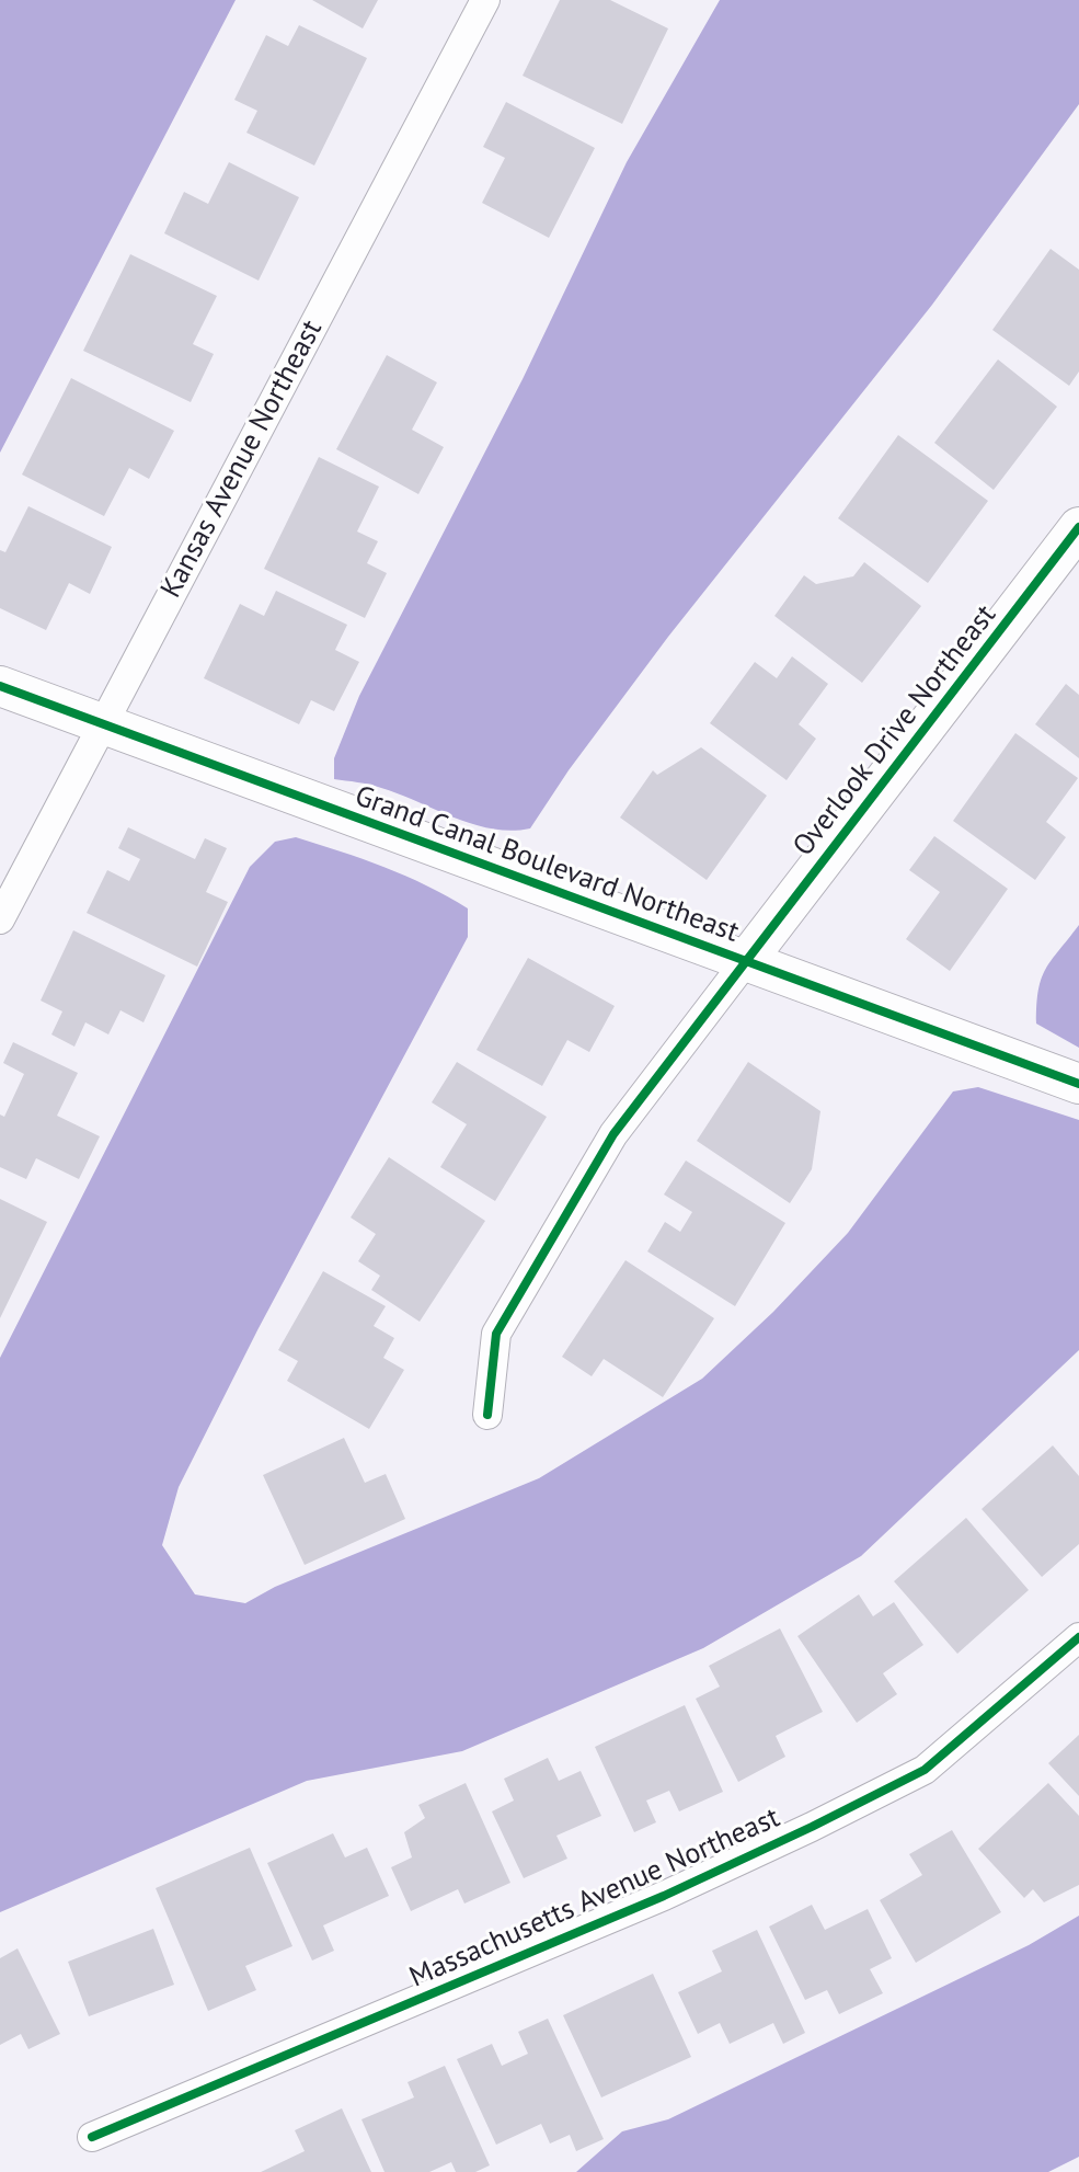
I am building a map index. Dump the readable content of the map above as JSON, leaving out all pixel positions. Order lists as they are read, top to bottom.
{
  "streets": {
    "street": [
      "Kansas Avenue Northeast",
      "Overlook Drive Northeast",
      "Grand Canal Boulevard Northeast",
      "Massachusetts Avenue Northeast"
    ]
  },
  "crossings": [
    ["Kansas Avenue Northeast", "Grand Canal Boulevard Northeast"],
    ["Overlook Drive Northeast", "Grand Canal Boulevard Northeast"]
  ]
}
